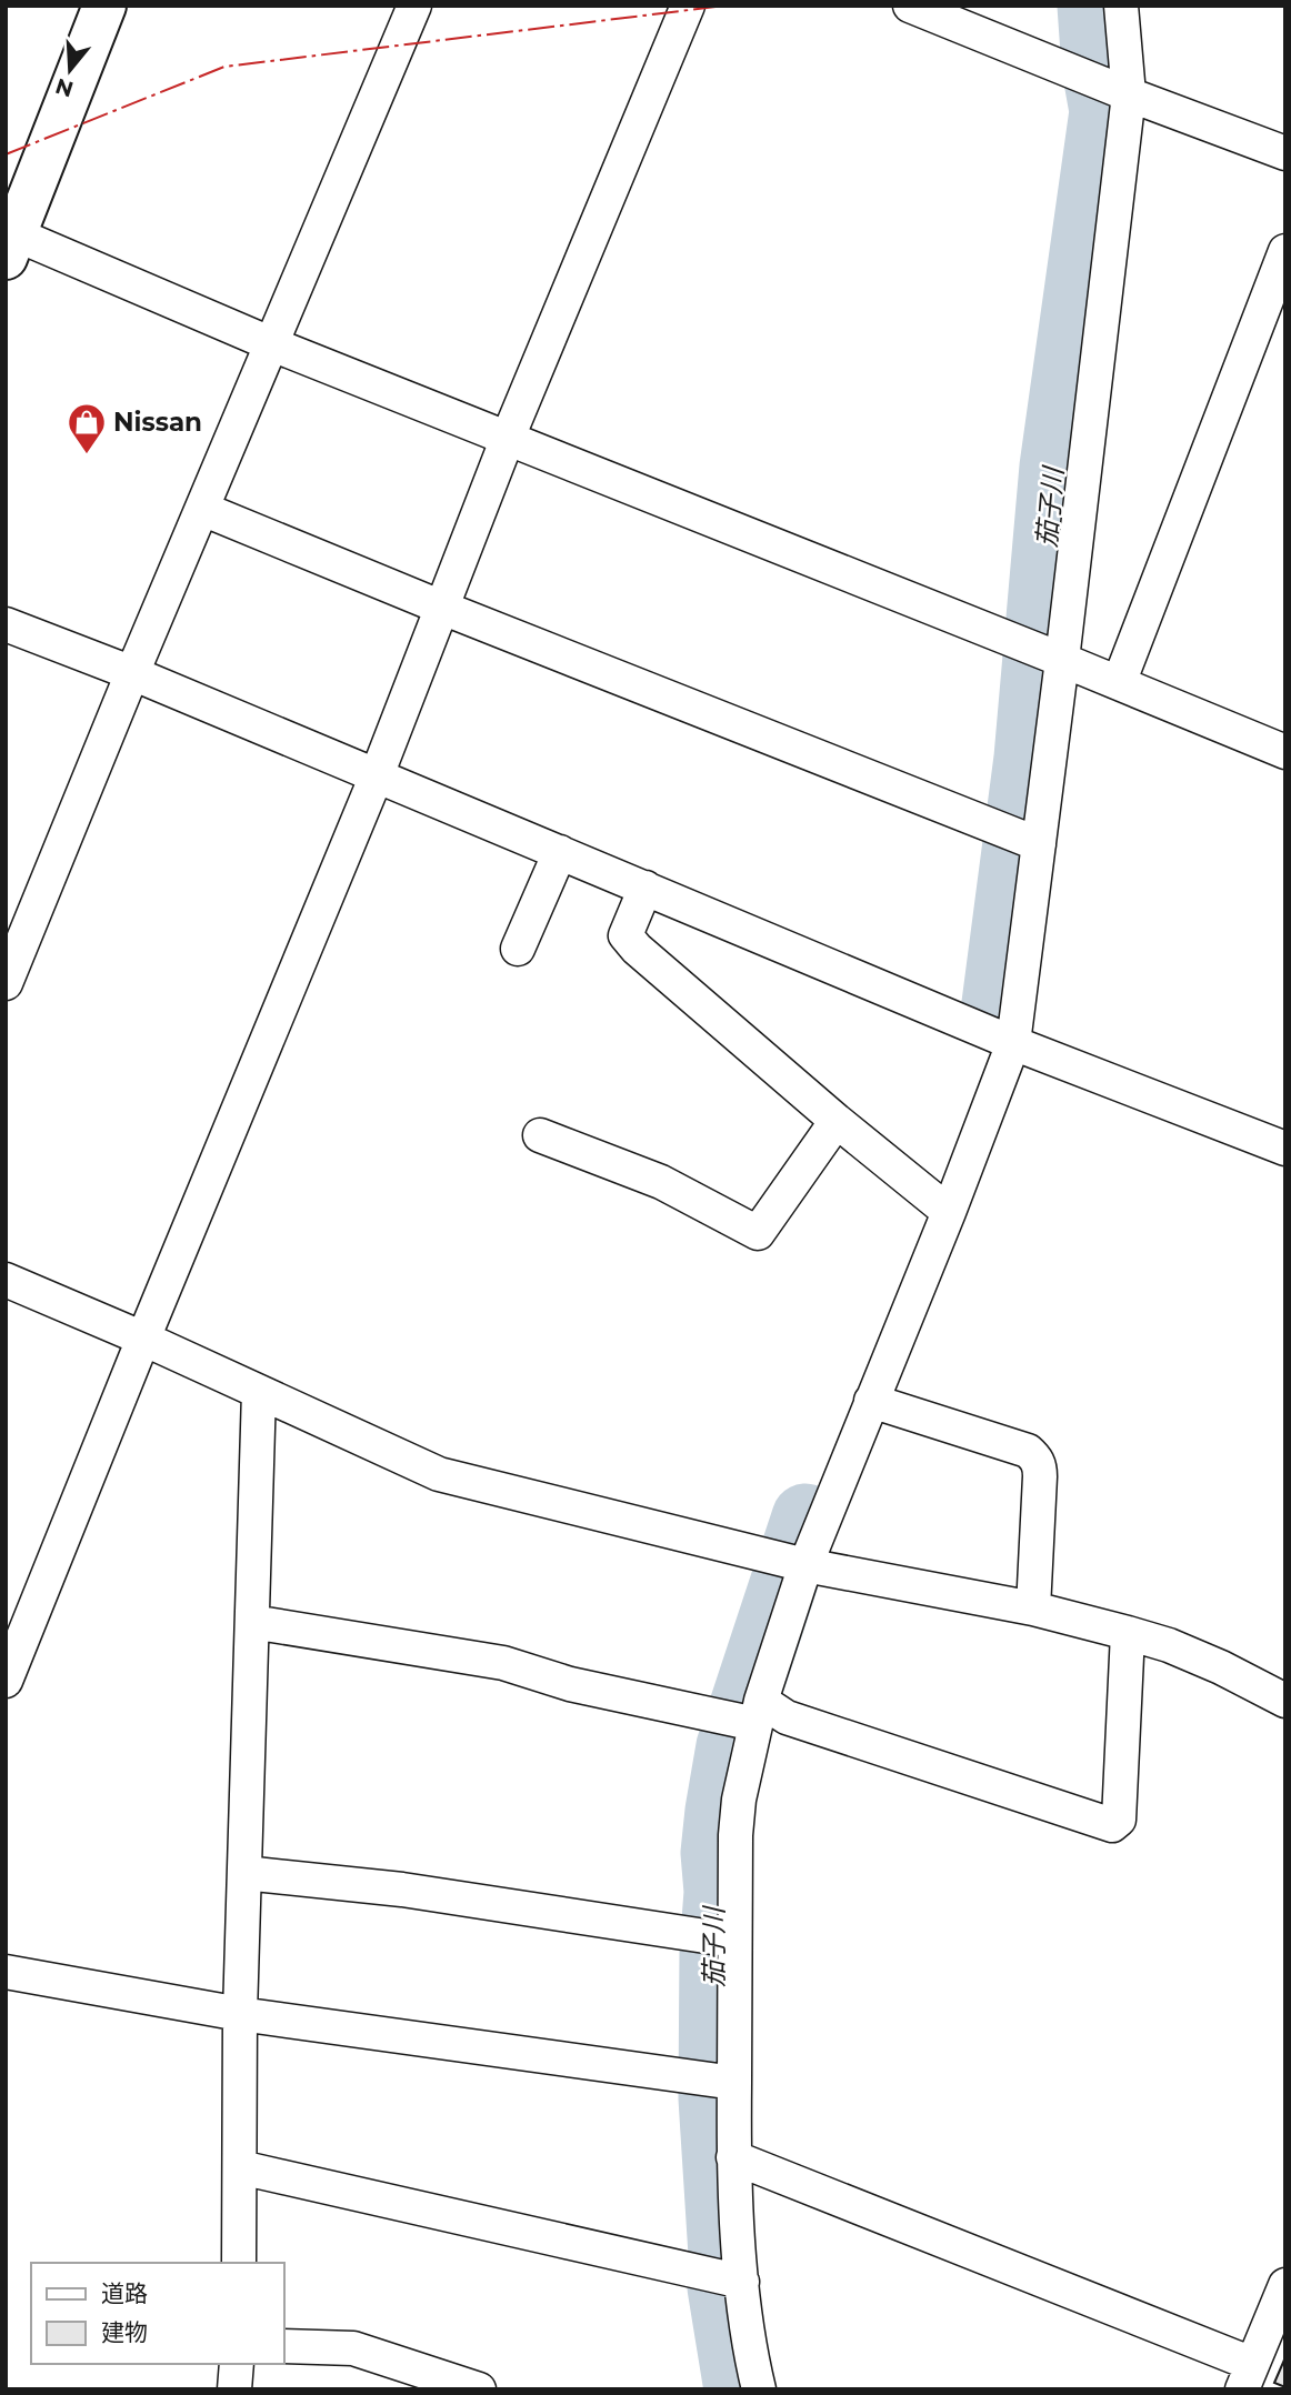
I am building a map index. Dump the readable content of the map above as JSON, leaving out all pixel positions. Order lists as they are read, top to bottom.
{
  "water": ["茄子川"],
  "places": {
    "shop": ["Nissan"]
  },
  "legend": ["道路", "建物"],
  "north": "bottom"
}
